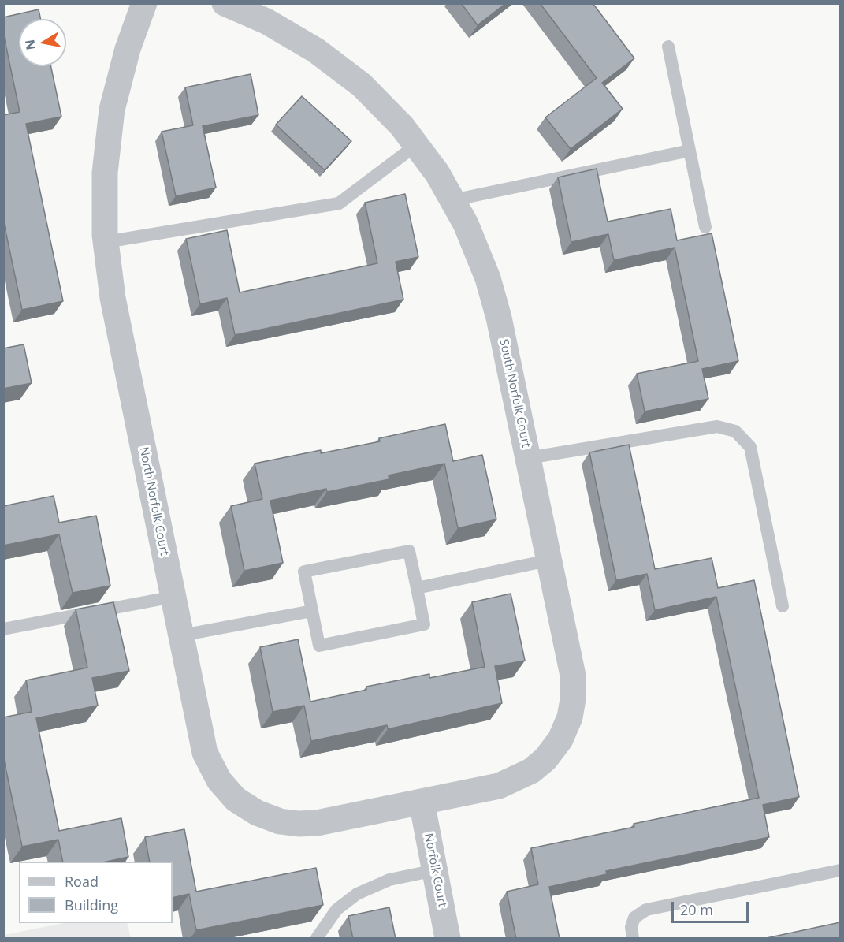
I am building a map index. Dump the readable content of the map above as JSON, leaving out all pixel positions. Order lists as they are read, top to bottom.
{
  "streets": {
    "street": ["South Norfolk Court", "North Norfolk Court", "Norfolk Court"]
  },
  "crossings": [
    ["South Norfolk Court", "North Norfolk Court"],
    ["South Norfolk Court", "Norfolk Court"],
    ["North Norfolk Court", "Norfolk Court"]
  ],
  "legend": ["Road", "Building"],
  "scale_bar": "20 m",
  "north": "left"
}
